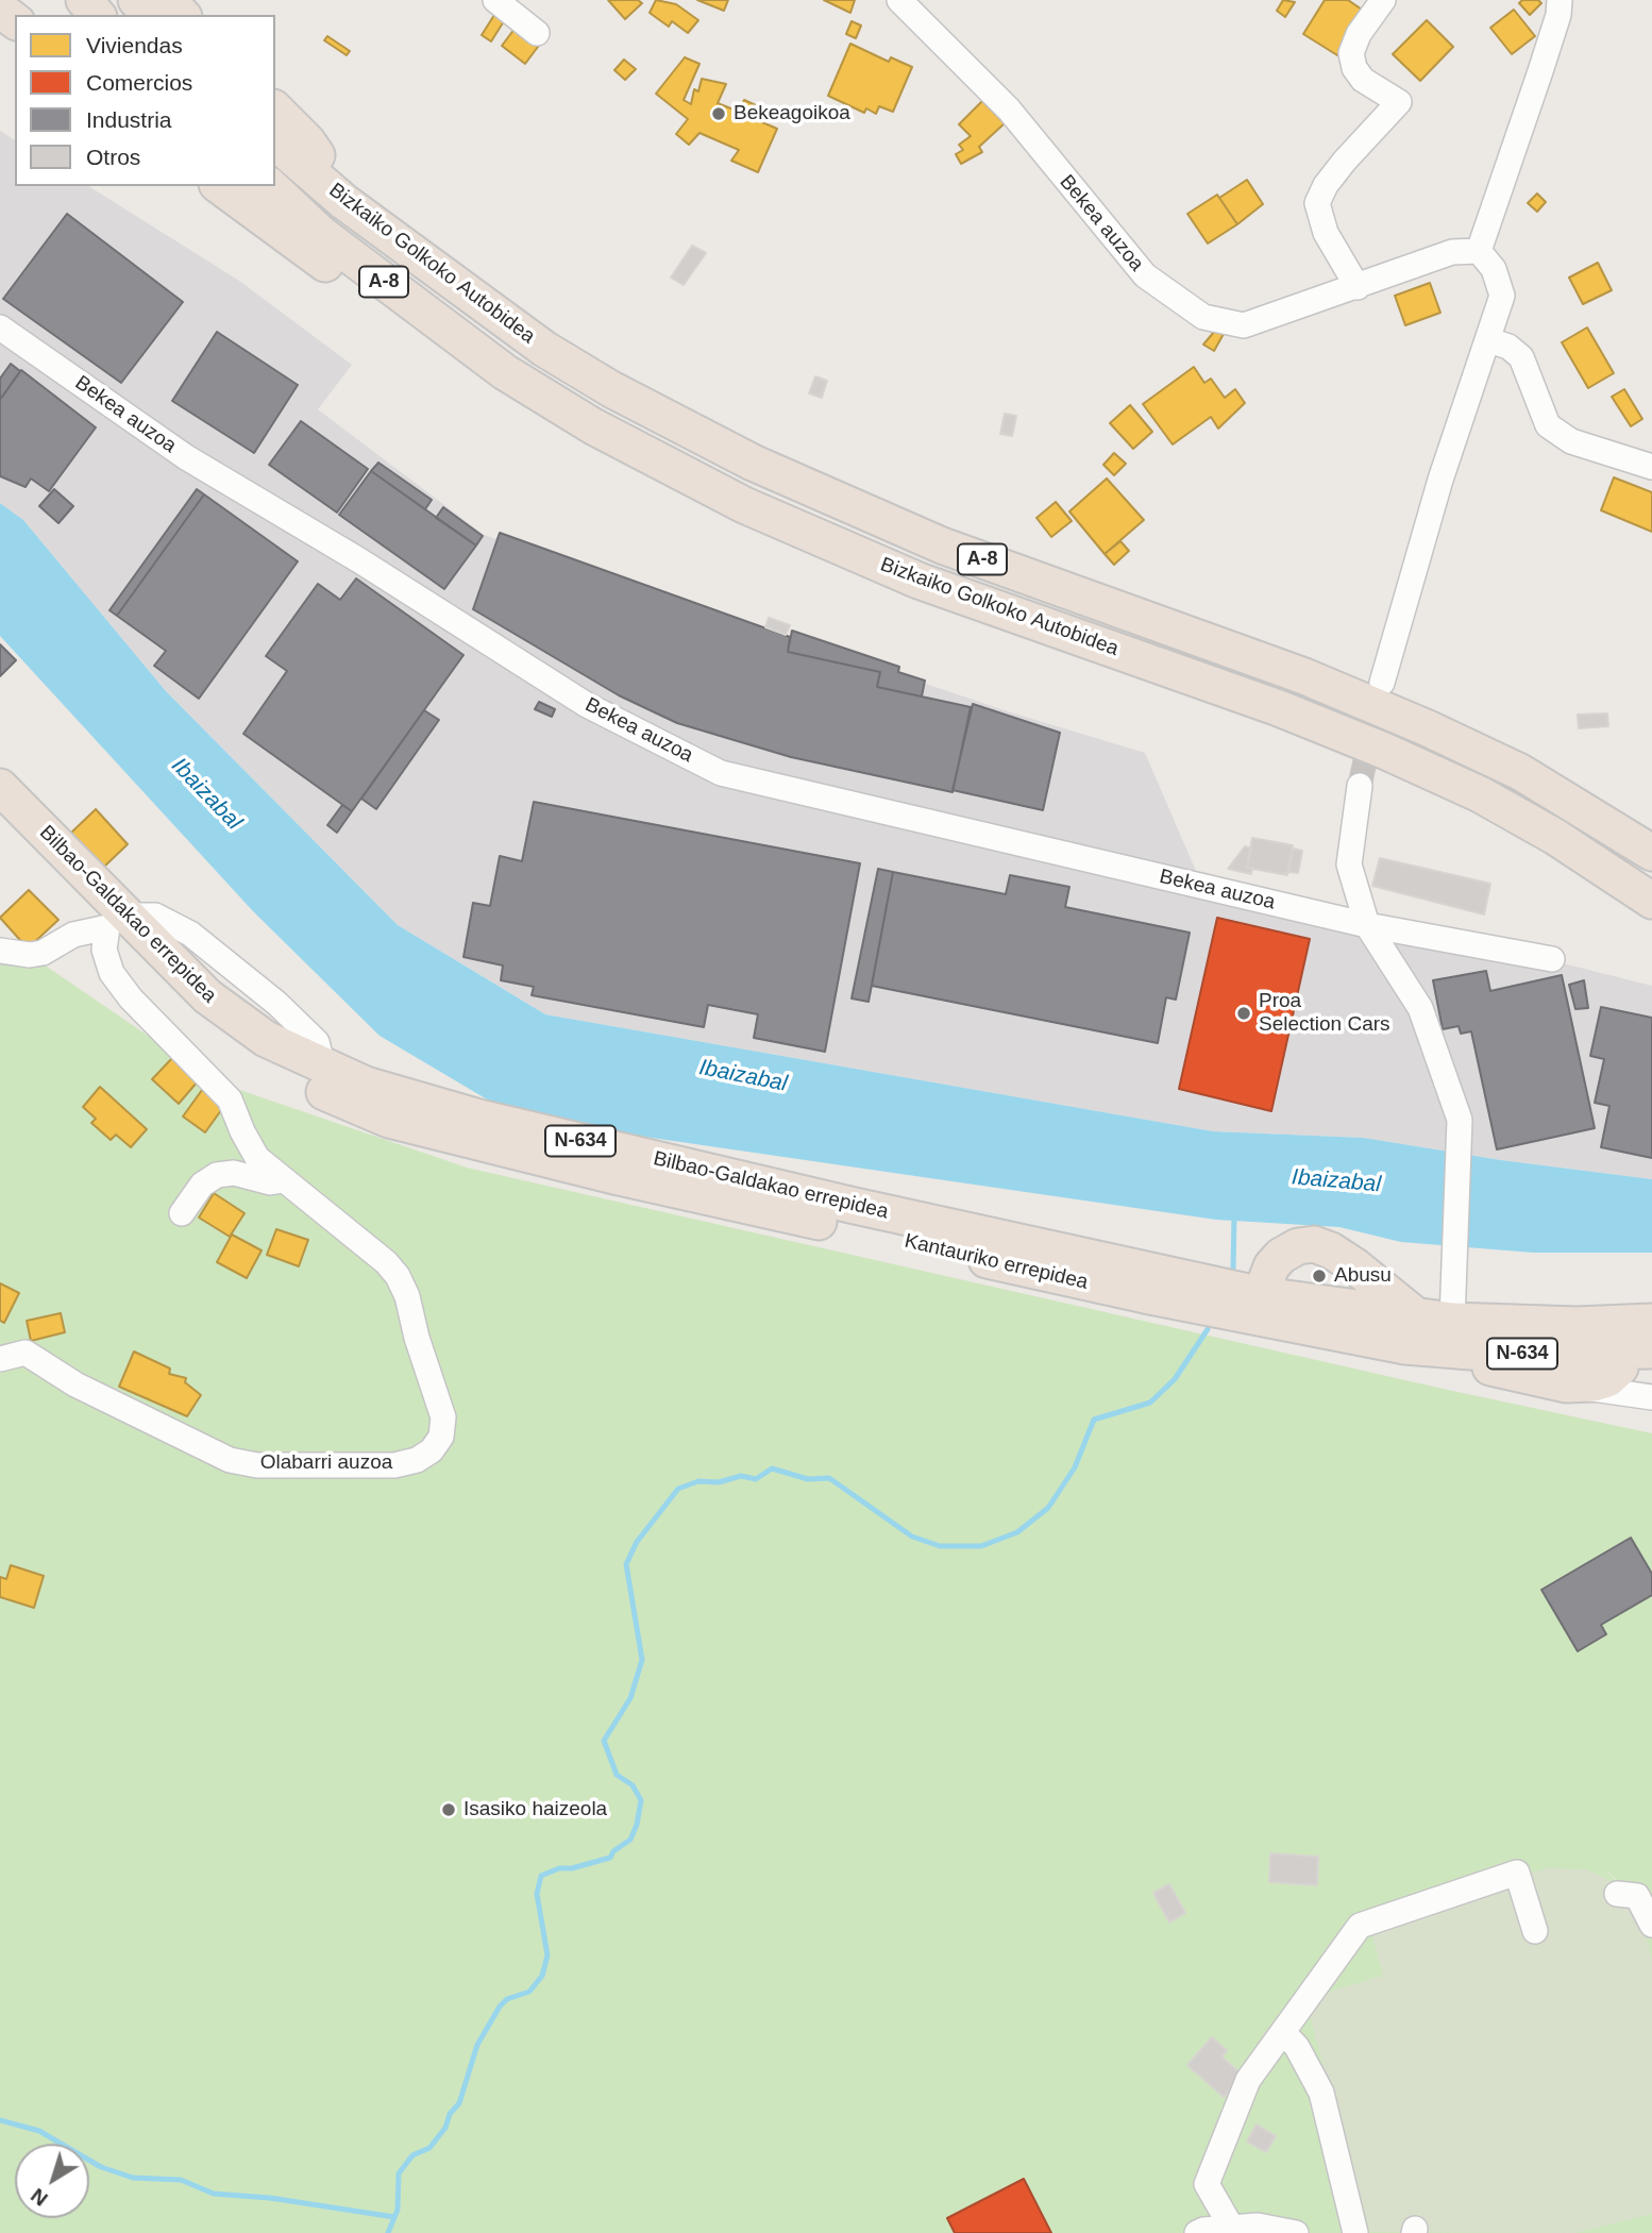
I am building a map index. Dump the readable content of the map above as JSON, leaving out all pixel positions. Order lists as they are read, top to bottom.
{
  "streets": {
    "highway": [
      "Bizkaiko Golkoko Autobidea",
      "A-8",
      "Bilbao-Galdakao errepidea",
      "N-634",
      "Kantauriko errepidea"
    ],
    "street": ["Bekea auzoa", "Olabarri auzoa"]
  },
  "crossings": [
    ["Bilbao-Galdakao errepidea", "Kantauriko errepidea"],
    ["Bilbao-Galdakao errepidea", "Olabarri auzoa"],
    ["N-634", "Kantauriko errepidea"],
    ["Kantauriko errepidea", "Olabarri auzoa"]
  ],
  "water": ["Ibaizabal"],
  "places": [
    "Bekeagoikoa",
    "Proa Selection Cars",
    "Abusu",
    "Isasiko haizeola"
  ],
  "legend": [
    "Viviendas",
    "Comercios",
    "Industria",
    "Otros"
  ],
  "north": "bottom left"
}
